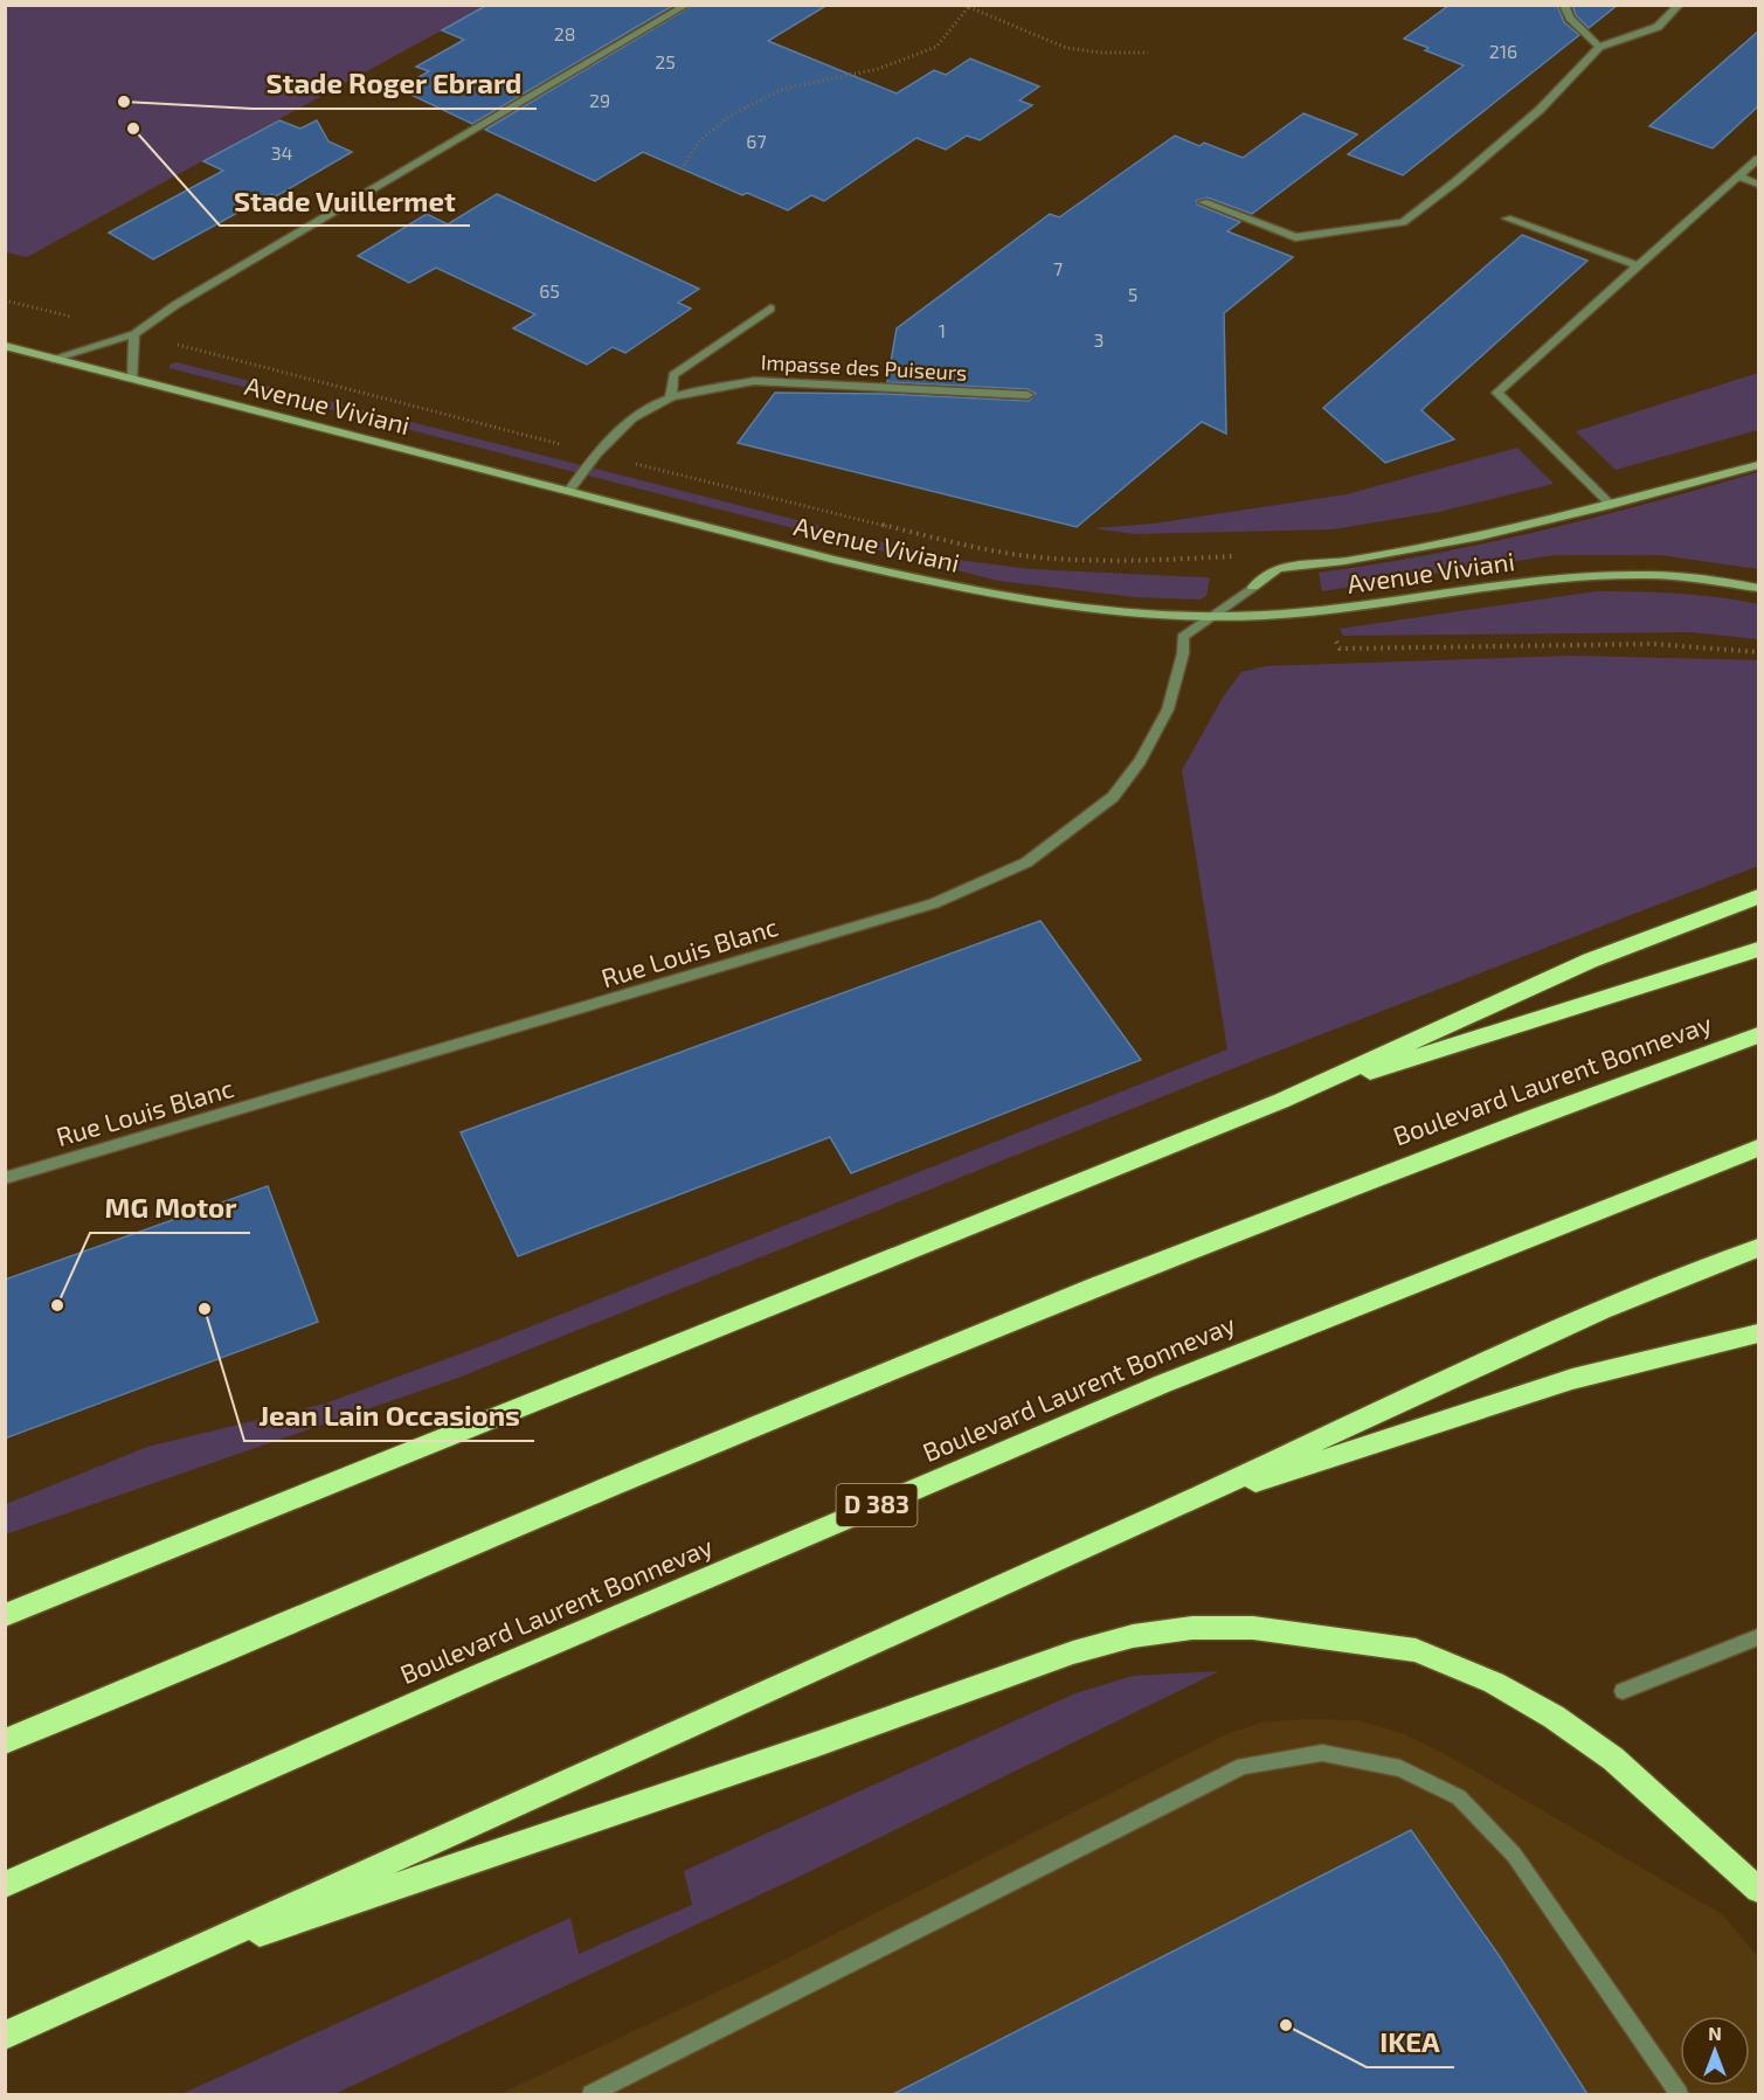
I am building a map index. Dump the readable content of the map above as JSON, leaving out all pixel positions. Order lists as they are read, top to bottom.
{
  "streets": {
    "highway": ["Boulevard Laurent Bonnevay", "D 383"],
    "street": ["Impasse des Puiseurs", "Avenue Viviani", "Rue Louis Blanc"]
  },
  "crossings": [
    ["Impasse des Puiseurs", "Avenue Viviani"],
    ["Avenue Viviani", "Rue Louis Blanc"]
  ],
  "places": [
    "Stade Roger Ebrard",
    "Stade Vuillermet",
    "MG Motor",
    "Jean Lain Occasions",
    "IKEA"
  ],
  "house_numbers": [
    "28",
    "216",
    "25",
    "29",
    "67",
    "34",
    "7",
    "65",
    "5",
    "1",
    "3"
  ],
  "north": "top"
}
